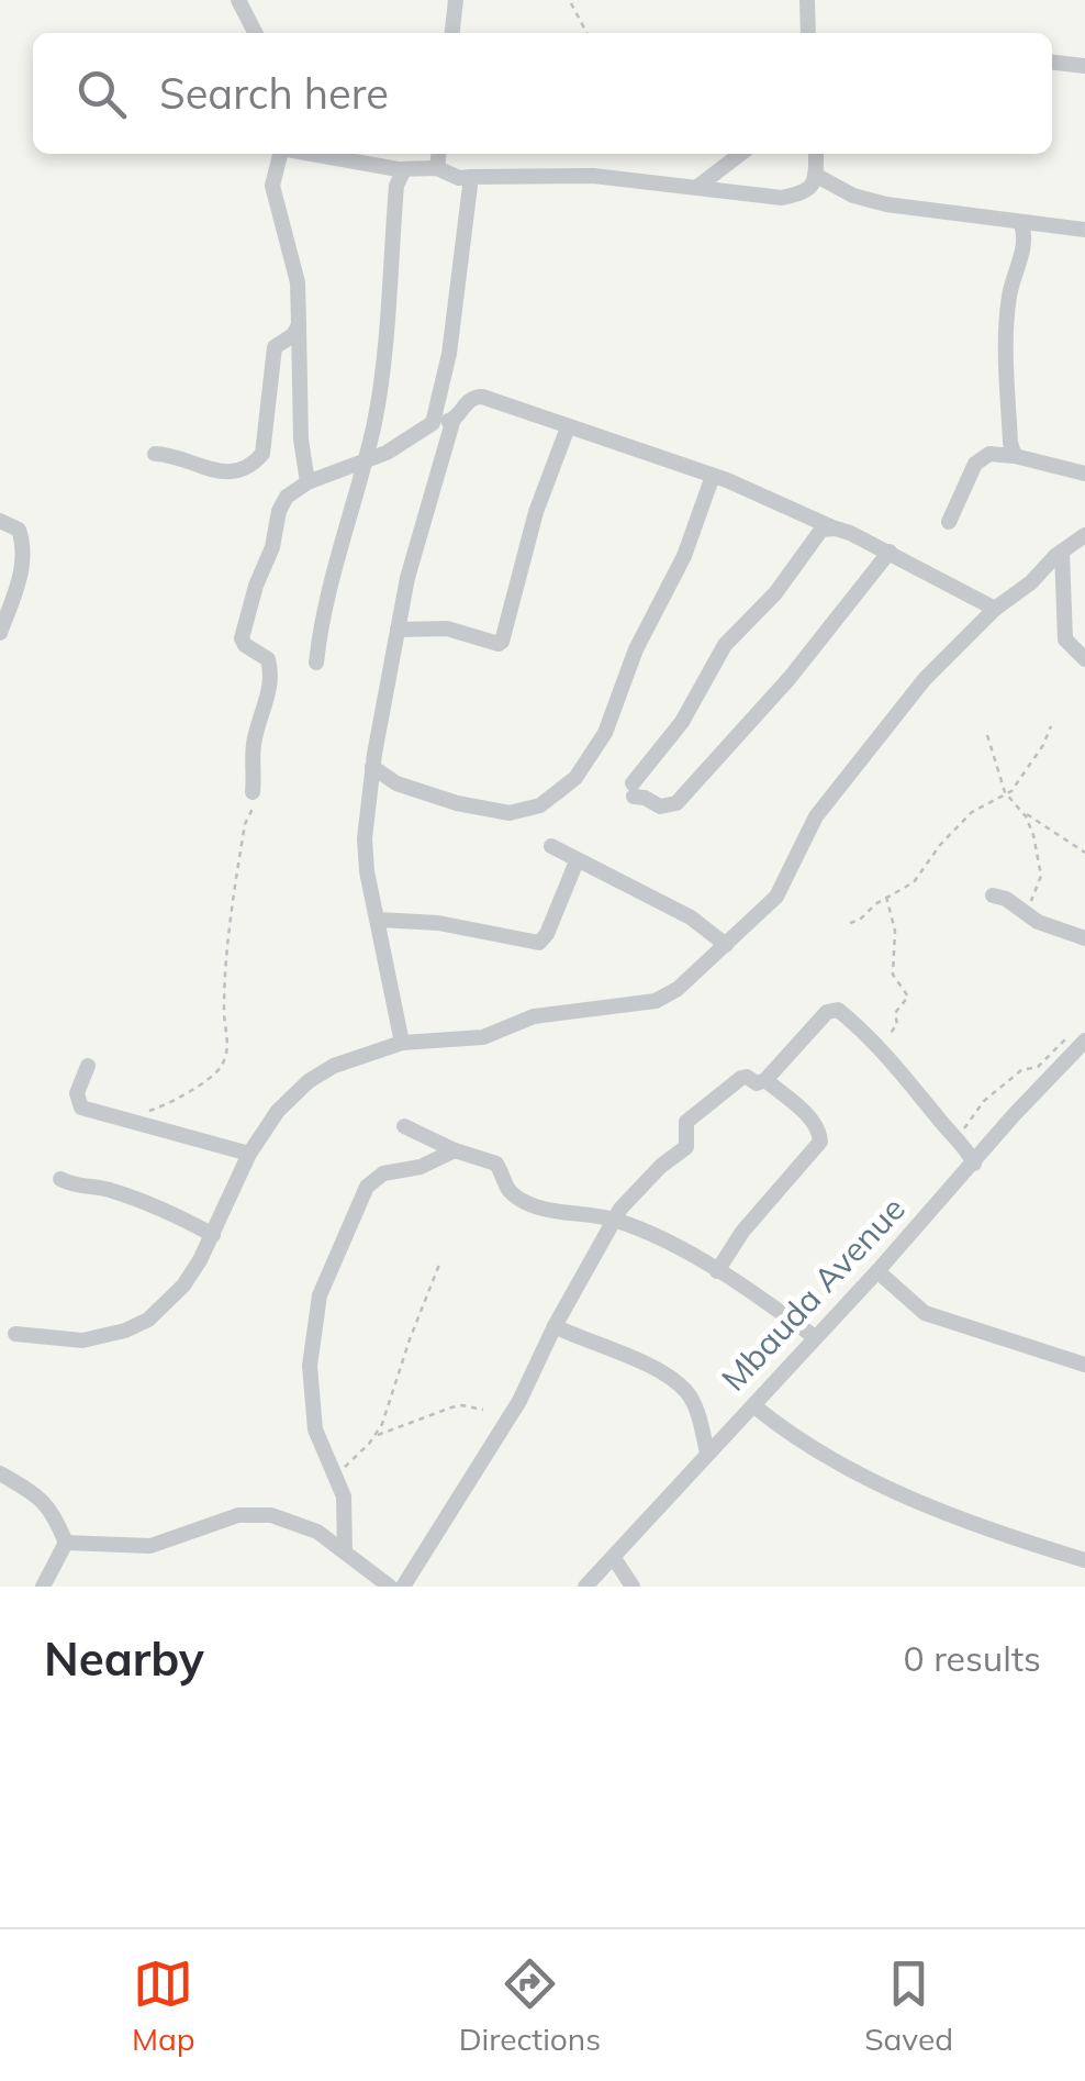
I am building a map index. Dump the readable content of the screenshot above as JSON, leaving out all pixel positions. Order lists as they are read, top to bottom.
{
  "streets": {
    "street": ["Mbauda Avenue"]
  },
  "page": {
    "search": "Search here",
    "heading": ["Nearby", "0 results"],
    "nav": ["Map", "Directions", "Saved"]
  }
}
